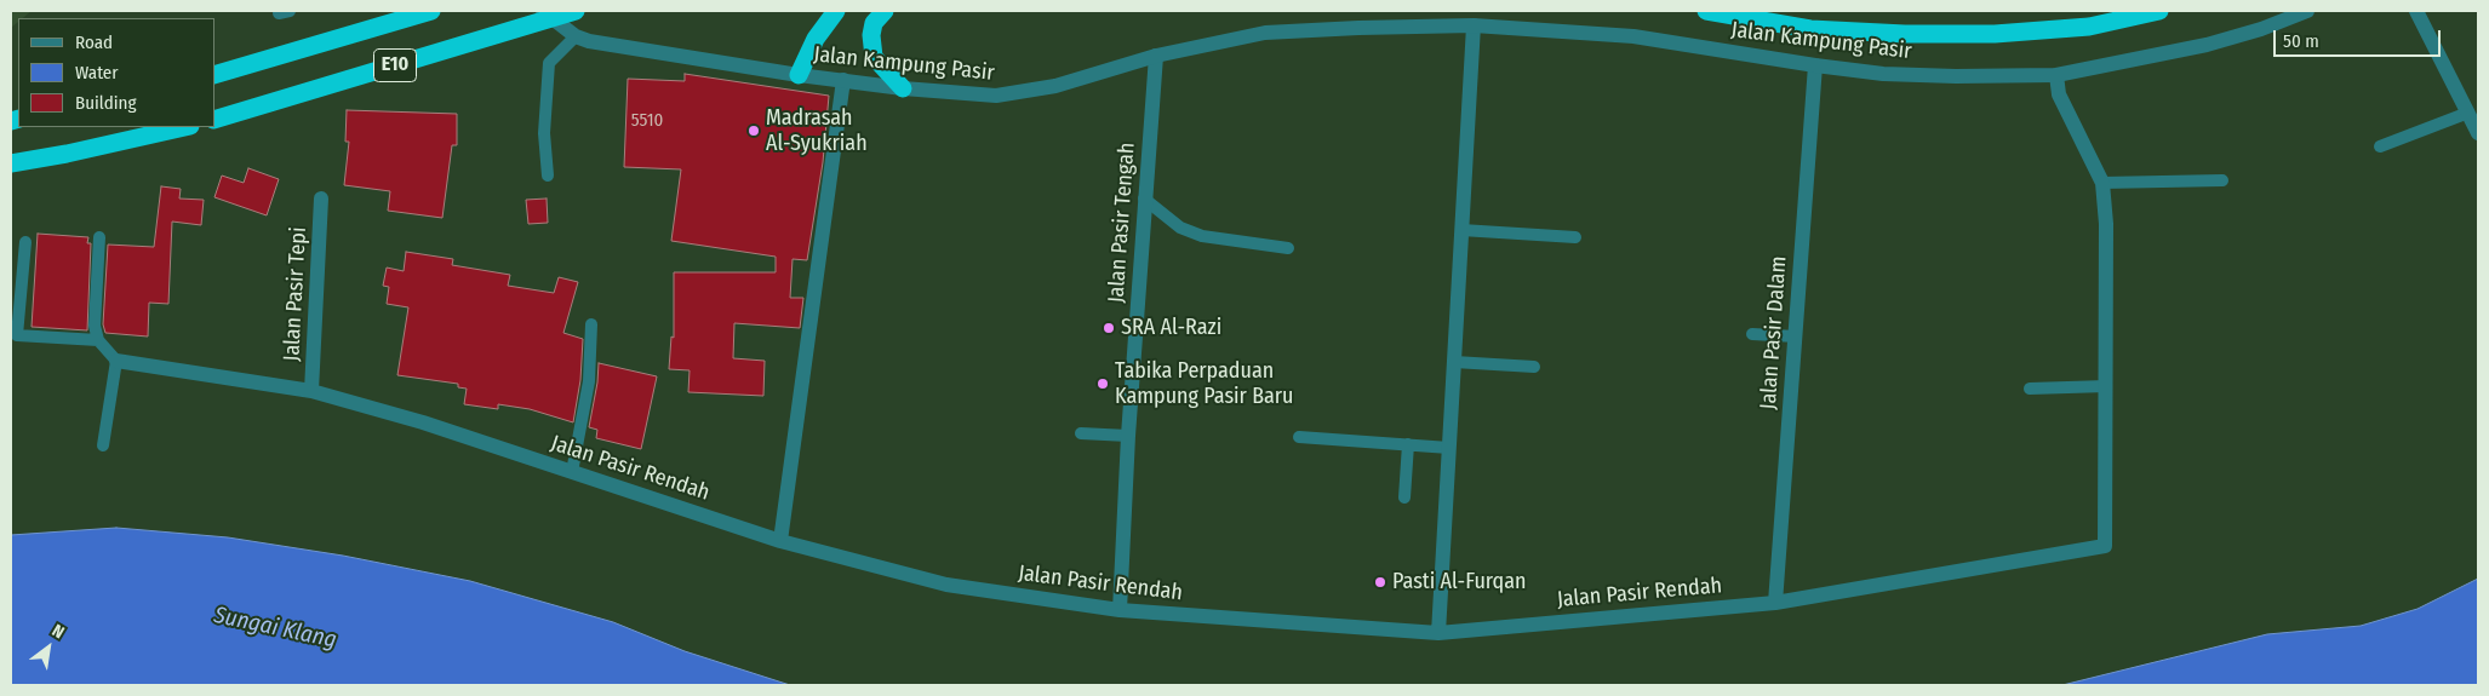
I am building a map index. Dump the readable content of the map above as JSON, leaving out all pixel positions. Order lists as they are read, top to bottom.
{
  "streets": {
    "highway": ["E10"],
    "street": [
      "Jalan Kampung Pasir",
      "Jalan Pasir Tengah",
      "Jalan Pasir Tepi",
      "Jalan Pasir Dalam",
      "Jalan Pasir Rendah"
    ]
  },
  "crossings": [
    ["Jalan Kampung Pasir", "Jalan Pasir Tengah"],
    ["Jalan Kampung Pasir", "Jalan Pasir Dalam"],
    ["Jalan Pasir Tengah", "Jalan Pasir Rendah"],
    ["Jalan Pasir Tepi", "Jalan Pasir Rendah"],
    ["Jalan Pasir Dalam", "Jalan Pasir Rendah"]
  ],
  "water": ["Sungai Klang"],
  "places": [
    "Madrasah Al-Syukriah",
    "SRA Al-Razi",
    "Tabika Perpaduan Kampung Pasir Baru",
    "Pasti Al-Furqan"
  ],
  "house_numbers": ["5510"],
  "legend": ["Road", "Water", "Building"],
  "scale_bar": "50 m",
  "north": "top right"
}
